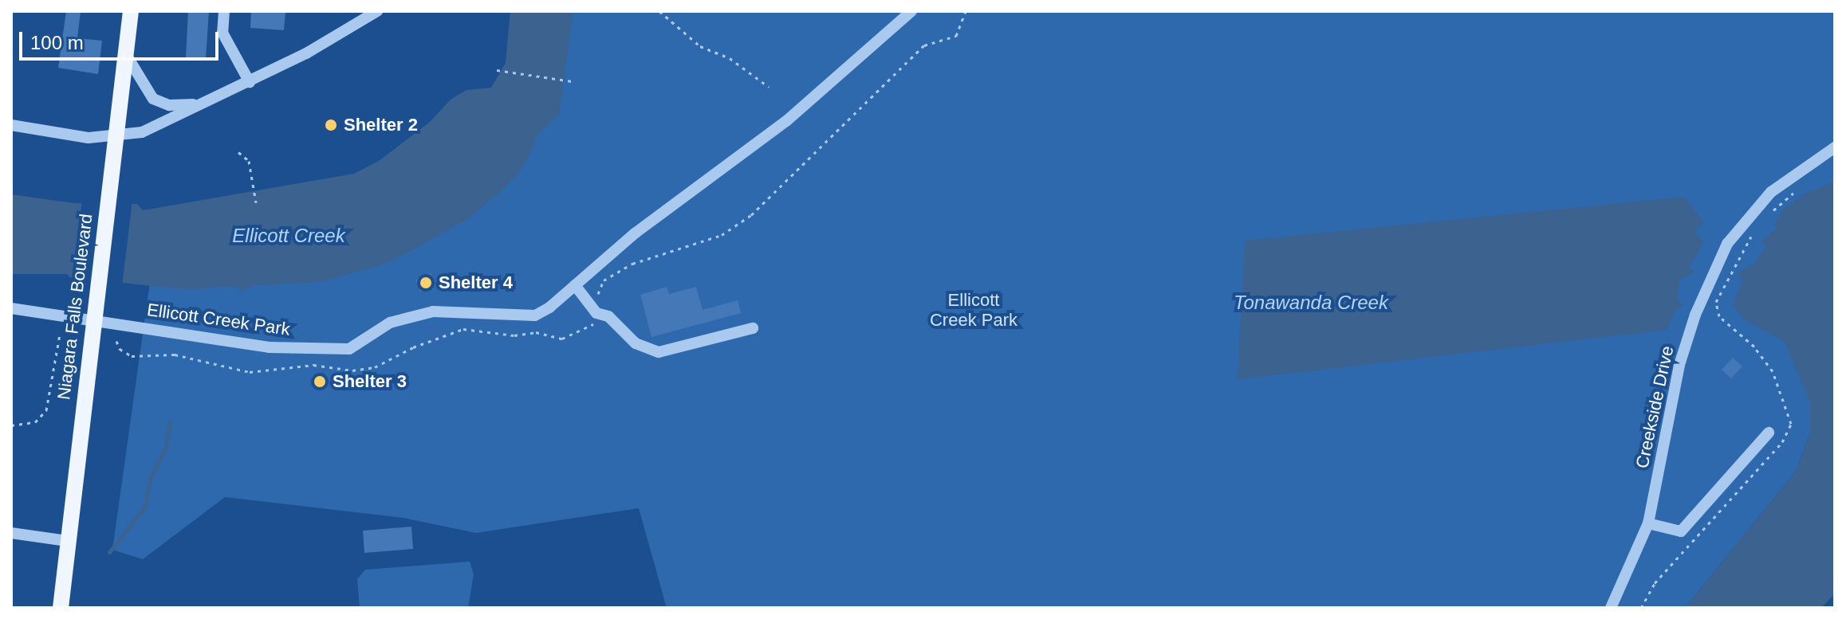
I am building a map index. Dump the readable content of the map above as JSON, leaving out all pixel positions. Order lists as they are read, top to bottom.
{
  "streets": {
    "main road": ["Niagara Falls Boulevard"],
    "street": ["Ellicott Creek Park", "Creekside Drive"]
  },
  "crossings": [
    ["Niagara Falls Boulevard", "Ellicott Creek Park"]
  ],
  "water": ["Ellicott Creek", "Tonawanda Creek"],
  "parks": ["Ellicott Creek Park"],
  "places": ["Shelter 2", "Shelter 4", "Shelter 3"],
  "scale_bar": "100 m"
}
